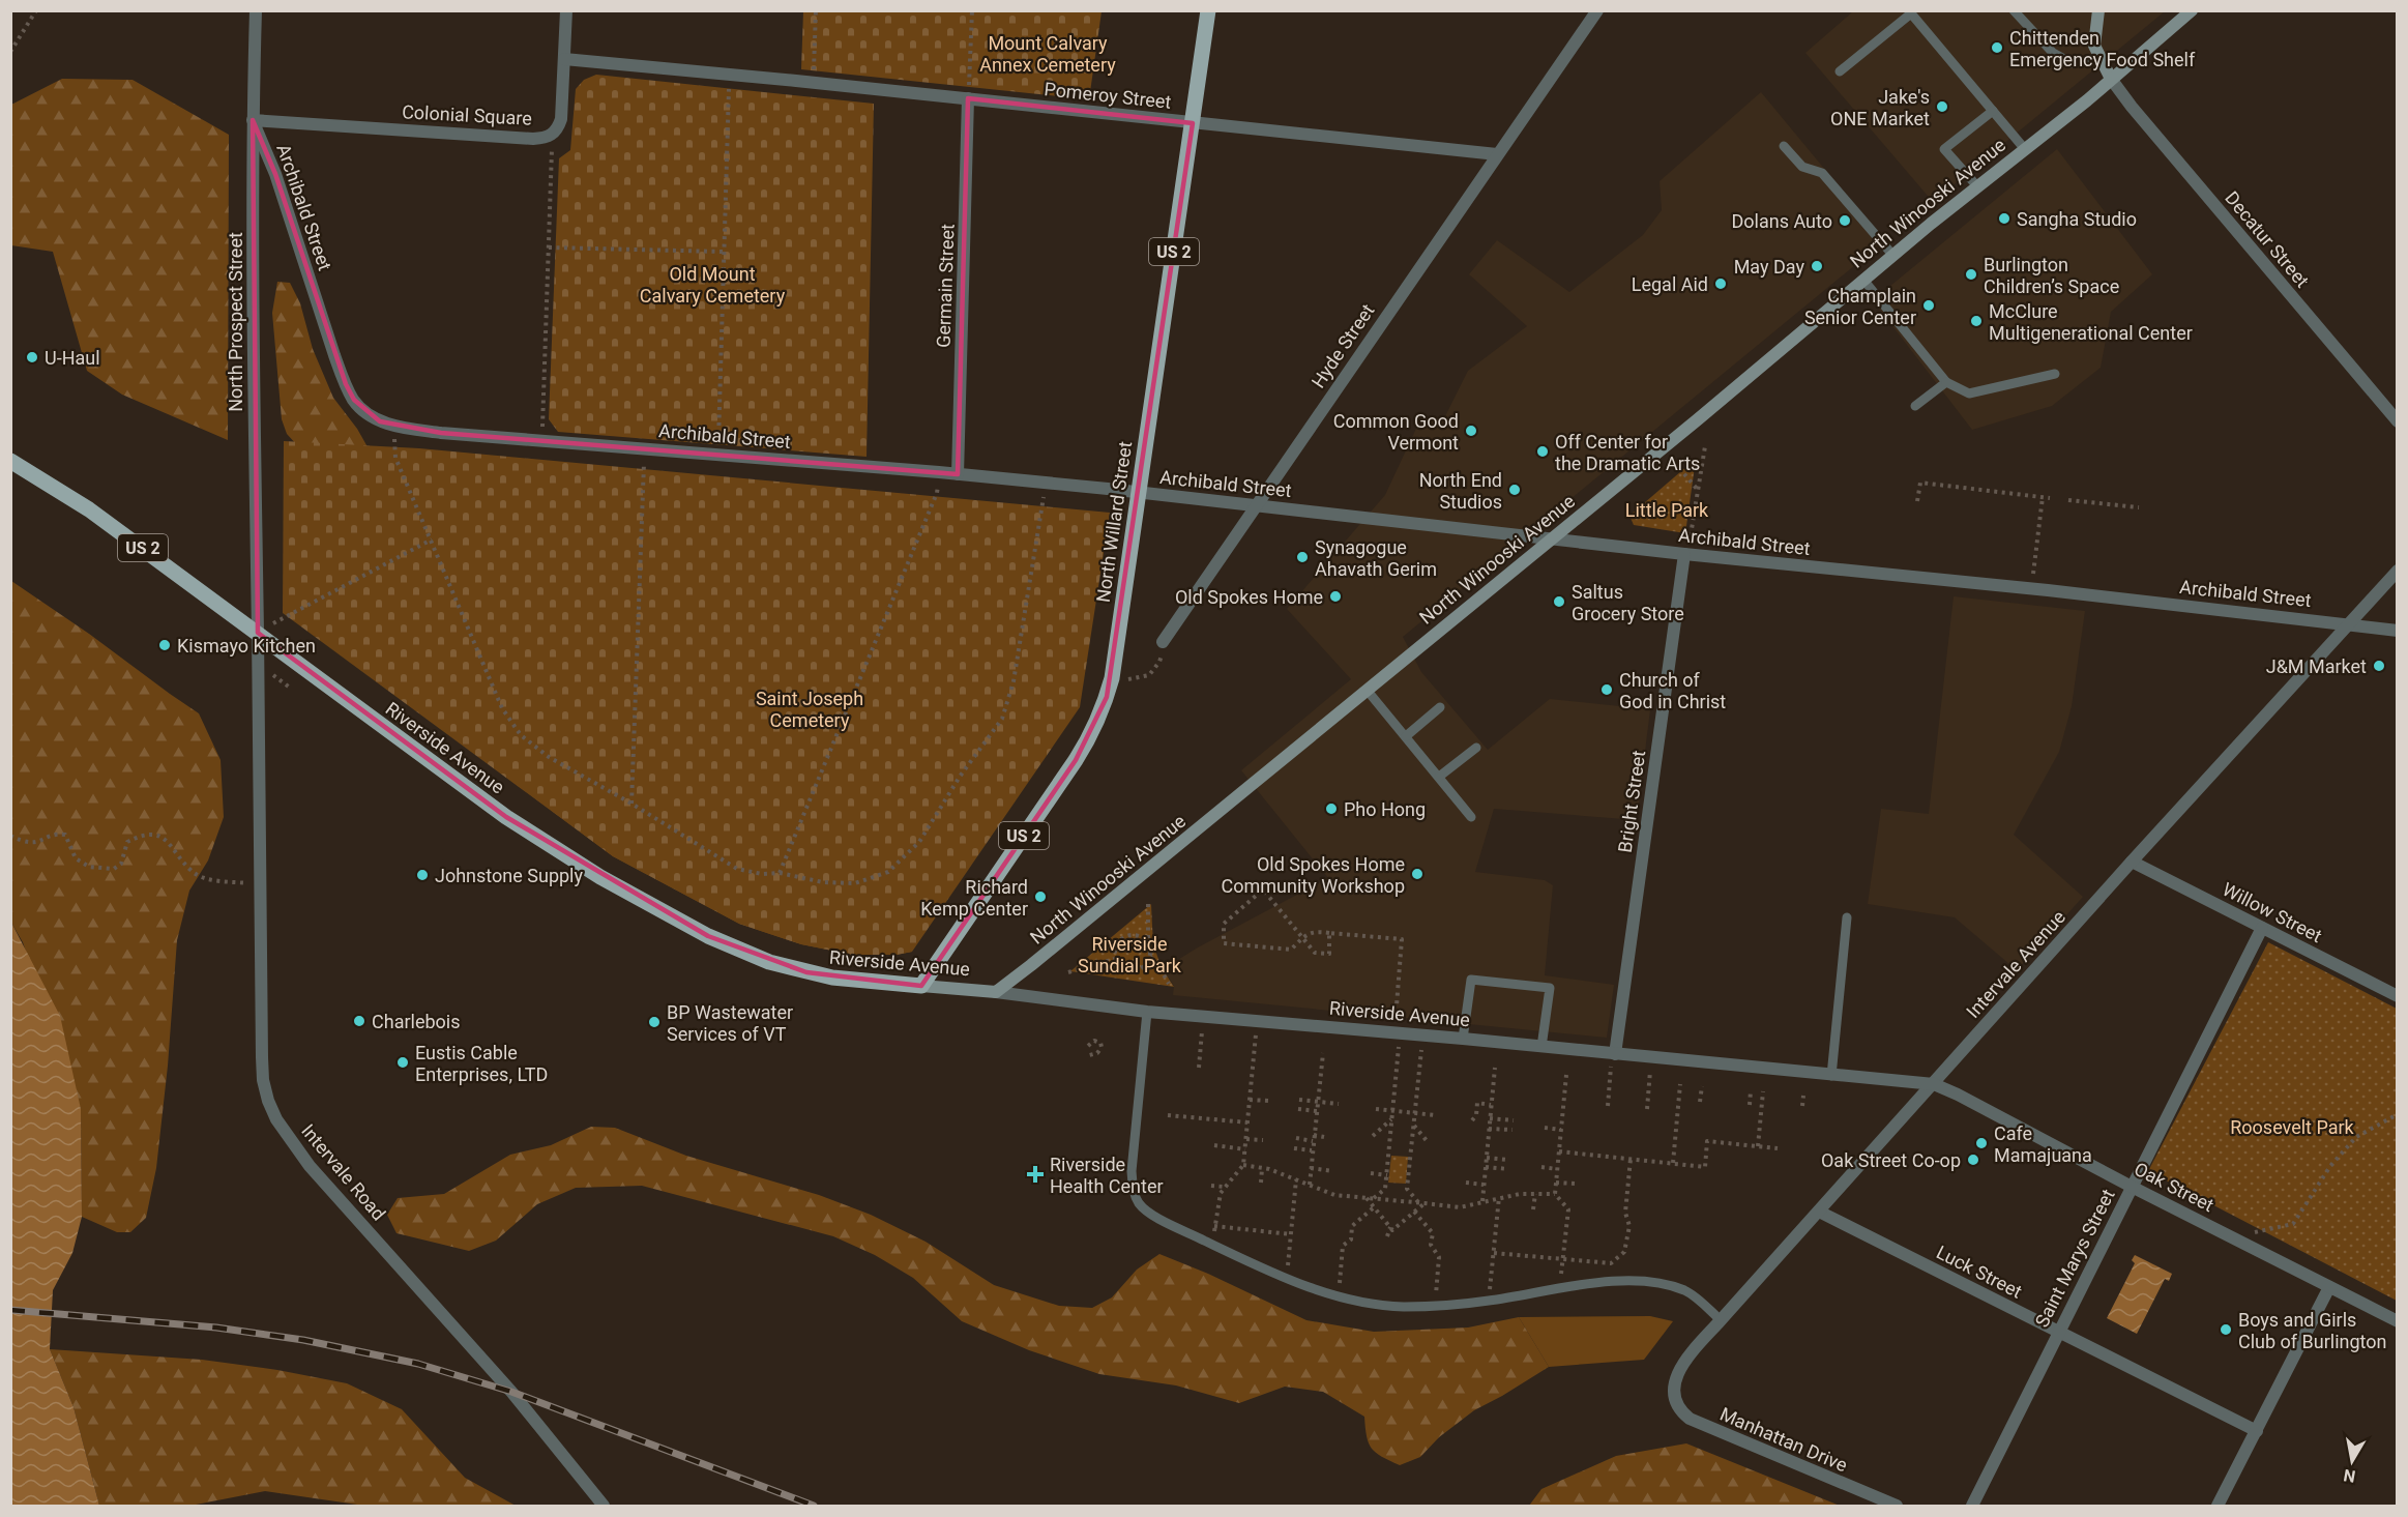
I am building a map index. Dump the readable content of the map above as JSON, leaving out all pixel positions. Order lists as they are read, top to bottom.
{
  "streets": {
    "main road": [
      "North Winooski Avenue",
      "US 2",
      "North Willard Street",
      "Riverside Avenue"
    ],
    "street": [
      "Pomeroy Street",
      "Colonial Square",
      "Archibald Street",
      "Decatur Street",
      "Germain Street",
      "North Prospect Street",
      "Hyde Street",
      "Bright Street",
      "Willow Street",
      "Intervale Avenue",
      "Intervale Road",
      "Oak Street",
      "Saint Marys Street",
      "Luck Street",
      "Manhattan Drive"
    ]
  },
  "crossings": [
    ["Pomeroy Street", "Colonial Square"],
    ["Pomeroy Street", "Germain Street"],
    ["Pomeroy Street", "Hyde Street"],
    ["Pomeroy Street", "North Willard Street"],
    ["Colonial Square", "Archibald Street"],
    ["Colonial Square", "North Prospect Street"],
    ["North Winooski Avenue", "Archibald Street"],
    ["North Winooski Avenue", "Decatur Street"],
    ["North Winooski Avenue", "Riverside Avenue"],
    ["Archibald Street", "Germain Street"],
    ["Archibald Street", "North Prospect Street"],
    ["Archibald Street", "Hyde Street"],
    ["Archibald Street", "North Willard Street"],
    ["Archibald Street", "Bright Street"],
    ["Archibald Street", "Intervale Avenue"],
    ["North Prospect Street", "Riverside Avenue"],
    ["North Prospect Street", "Intervale Road"],
    ["North Willard Street", "Riverside Avenue"],
    ["Riverside Avenue", "Bright Street"],
    ["Riverside Avenue", "Intervale Avenue"],
    ["Riverside Avenue", "Intervale Road"],
    ["Riverside Avenue", "Oak Street"],
    ["Willow Street", "Intervale Avenue"],
    ["Willow Street", "Saint Marys Street"],
    ["Intervale Avenue", "Oak Street"],
    ["Intervale Avenue", "Luck Street"],
    ["Intervale Avenue", "Manhattan Drive"],
    ["Oak Street", "Saint Marys Street"],
    ["Saint Marys Street", "Luck Street"]
  ],
  "parks": [
    "Mount Calvary Annex Cemetery",
    "Old Mount Calvary Cemetery",
    "Little Park",
    "Saint Joseph Cemetery",
    "Riverside Sundial Park",
    "Roosevelt Park"
  ],
  "places": {
    "other": [
      "Chittenden Emergency Food Shelf",
      "Jake's ONE Market",
      "Sangha Studio",
      "Dolans Auto",
      "May Day",
      "Burlington Children’s Space",
      "Legal Aid",
      "Champlain Senior Center",
      "McClure Multigenerational Center",
      "U-Haul",
      "Common Good Vermont",
      "Off Center for the Dramatic Arts",
      "North End Studios",
      "Synagogue Ahavath Gerim",
      "Old Spokes Home",
      "Saltus Grocery Store",
      "Kismayo Kitchen",
      "J&M Market",
      "Church of God in Christ",
      "Pho Hong",
      "Old Spokes Home Community Workshop",
      "Johnstone Supply",
      "Richard Kemp Center",
      "Charlebois",
      "BP Wastewater Services of VT",
      "Eustis Cable Enterprises, LTD",
      "Cafe Mamajuana",
      "Oak Street Co-op",
      "Boys and Girls Club of Burlington"
    ],
    "health": ["Riverside Health Center"]
  },
  "north": "bottom"
}
